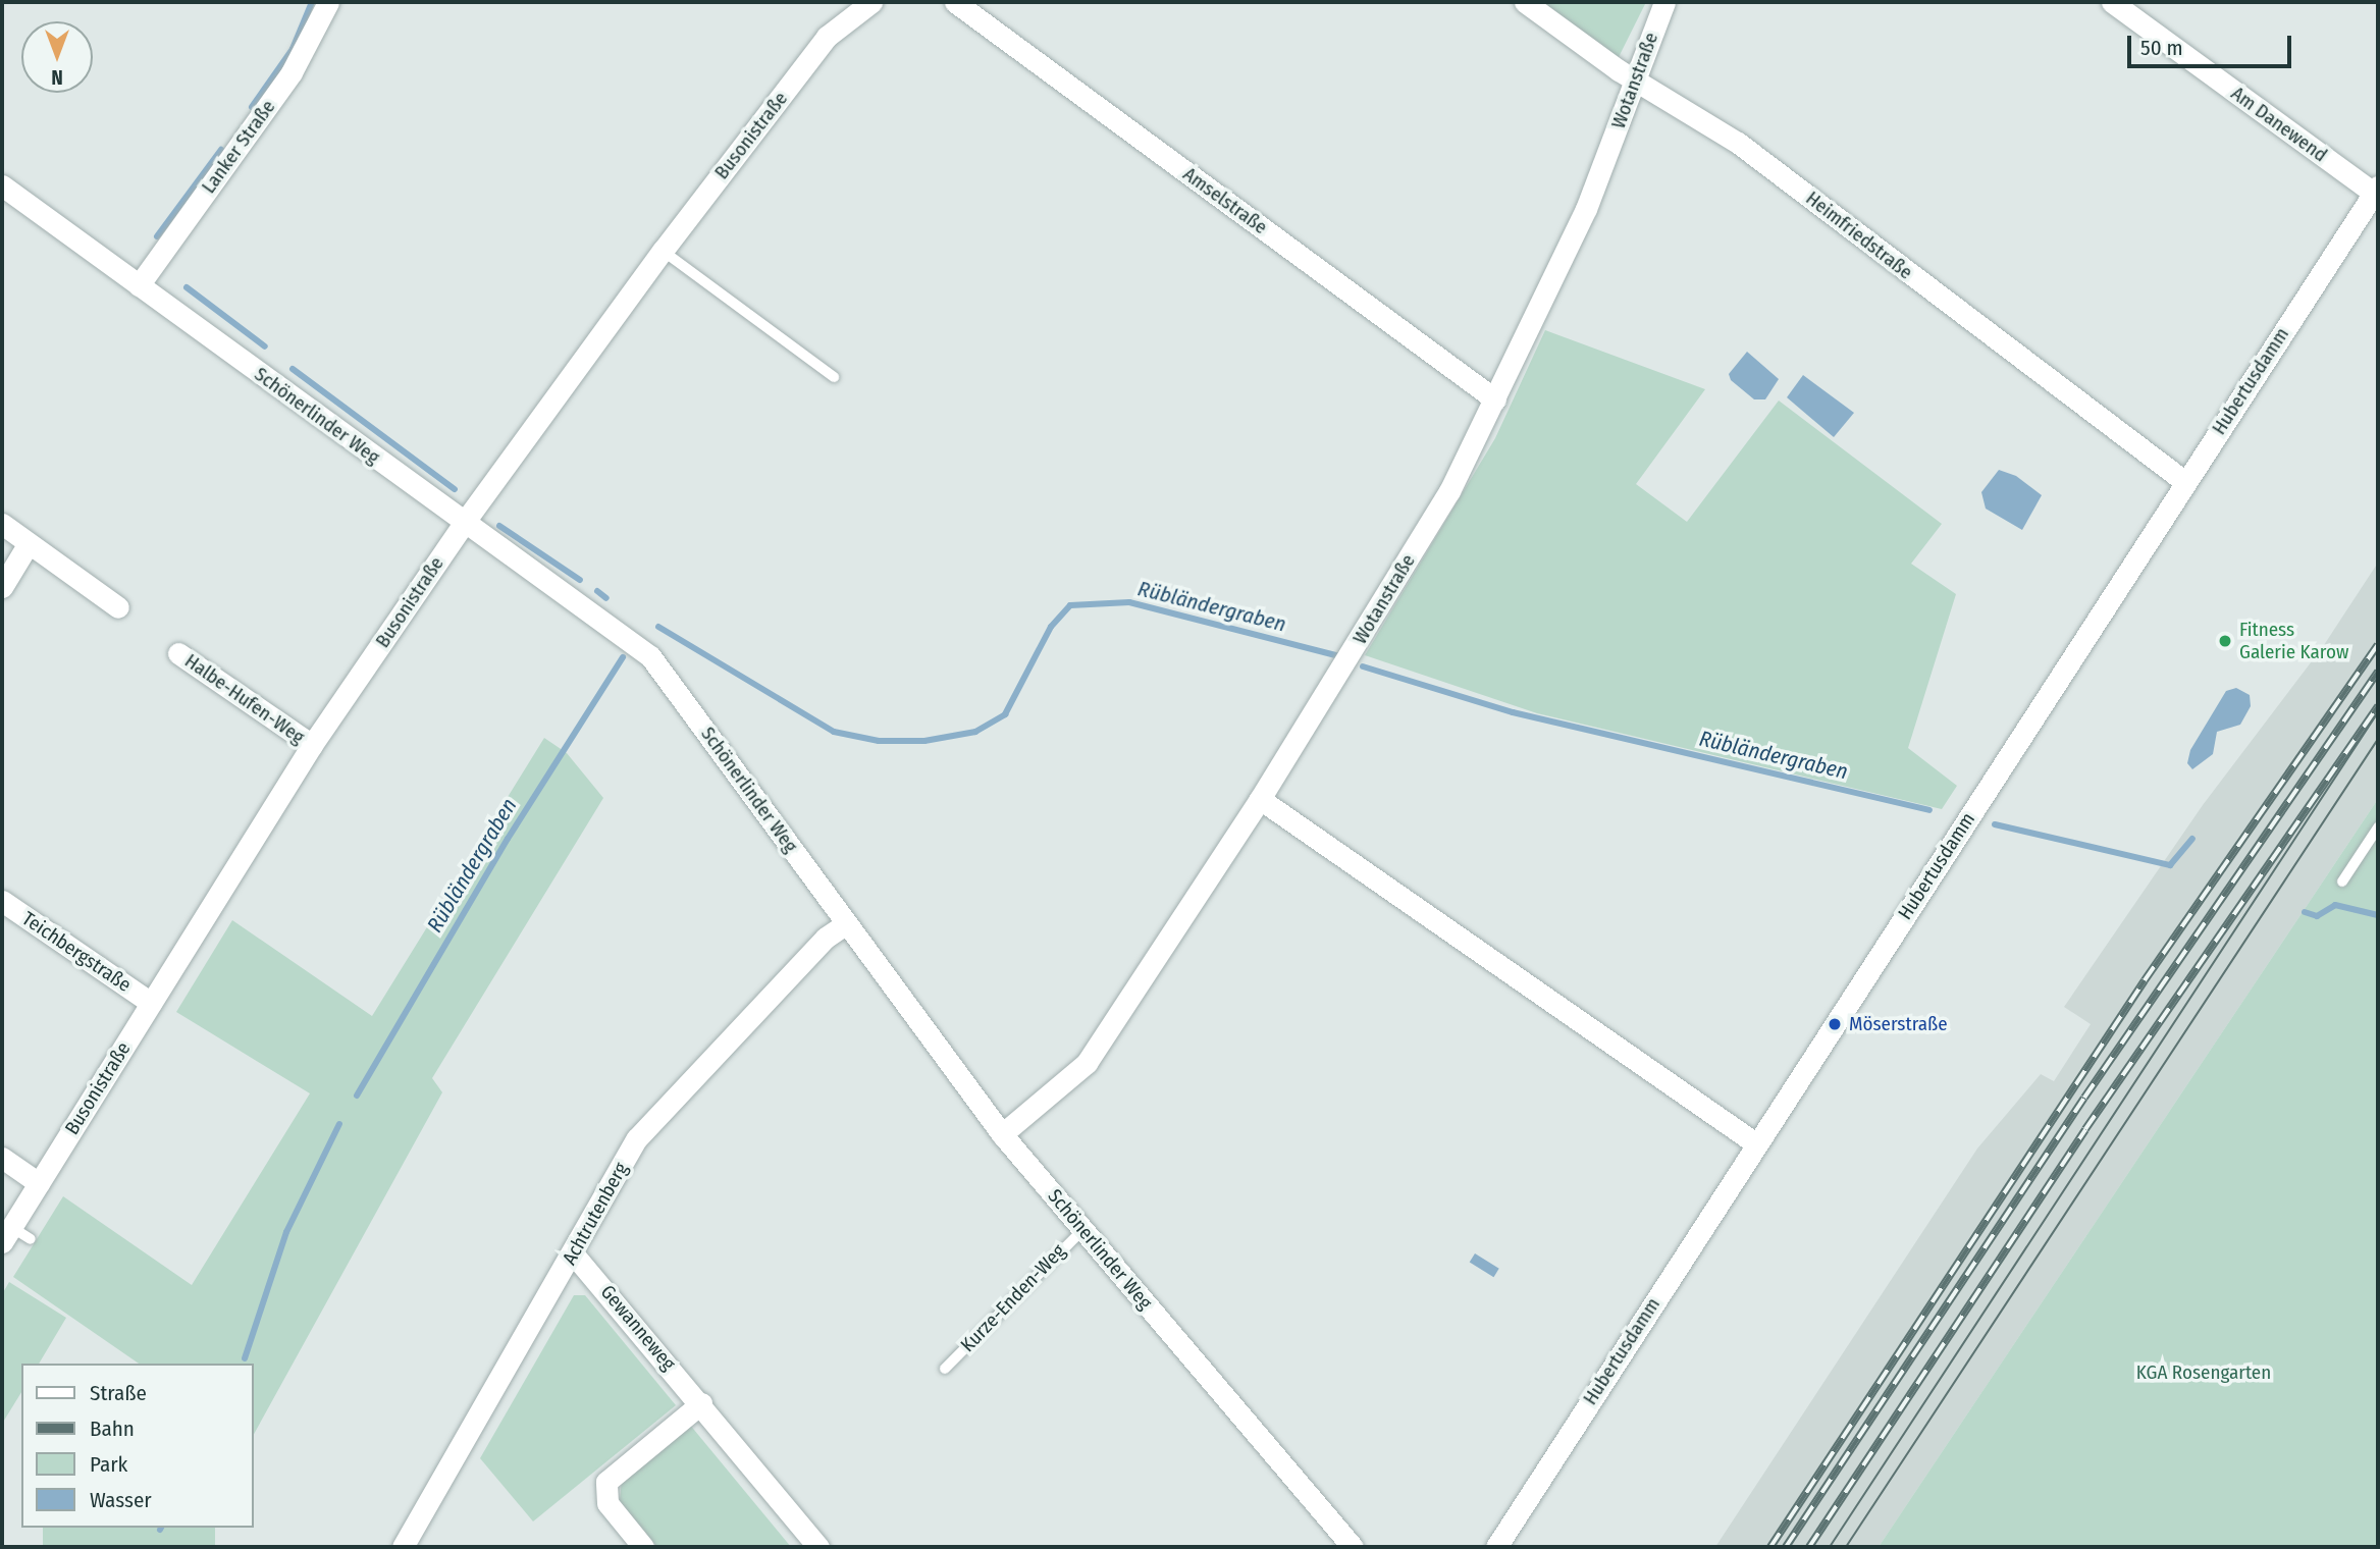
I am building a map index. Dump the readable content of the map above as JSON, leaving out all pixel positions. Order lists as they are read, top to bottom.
{
  "streets": {
    "street": [
      "Wotanstraße",
      "Am Danewend",
      "Busonistraße",
      "Lanker Straße",
      "Amselstraße",
      "Heimfriedstraße",
      "Hubertusdamm",
      "Schönerlinder Weg",
      "Halbe-Hufen-Weg",
      "Teichbergstraße",
      "Achtrutenberg",
      "Gewanneweg"
    ],
    "lane": ["Kurze-Enden-Weg"]
  },
  "crossings": [
    ["Wotanstraße", "Amselstraße"],
    ["Wotanstraße", "Heimfriedstraße"],
    ["Wotanstraße", "Schönerlinder Weg"],
    ["Am Danewend", "Hubertusdamm"],
    ["Busonistraße", "Schönerlinder Weg"],
    ["Busonistraße", "Halbe-Hufen-Weg"],
    ["Busonistraße", "Teichbergstraße"],
    ["Lanker Straße", "Schönerlinder Weg"],
    ["Heimfriedstraße", "Hubertusdamm"],
    ["Schönerlinder Weg", "Achtrutenberg"],
    ["Schönerlinder Weg", "Kurze-Enden-Weg"],
    ["Achtrutenberg", "Gewanneweg"]
  ],
  "water": ["Rübländergraben"],
  "parks": ["KGA Rosengarten"],
  "places": ["Fitness Galerie Karow", "Möserstraße"],
  "legend": [
    "Straße",
    "Bahn",
    "Park",
    "Wasser"
  ],
  "scale_bar": "50 m",
  "north": "bottom"
}
